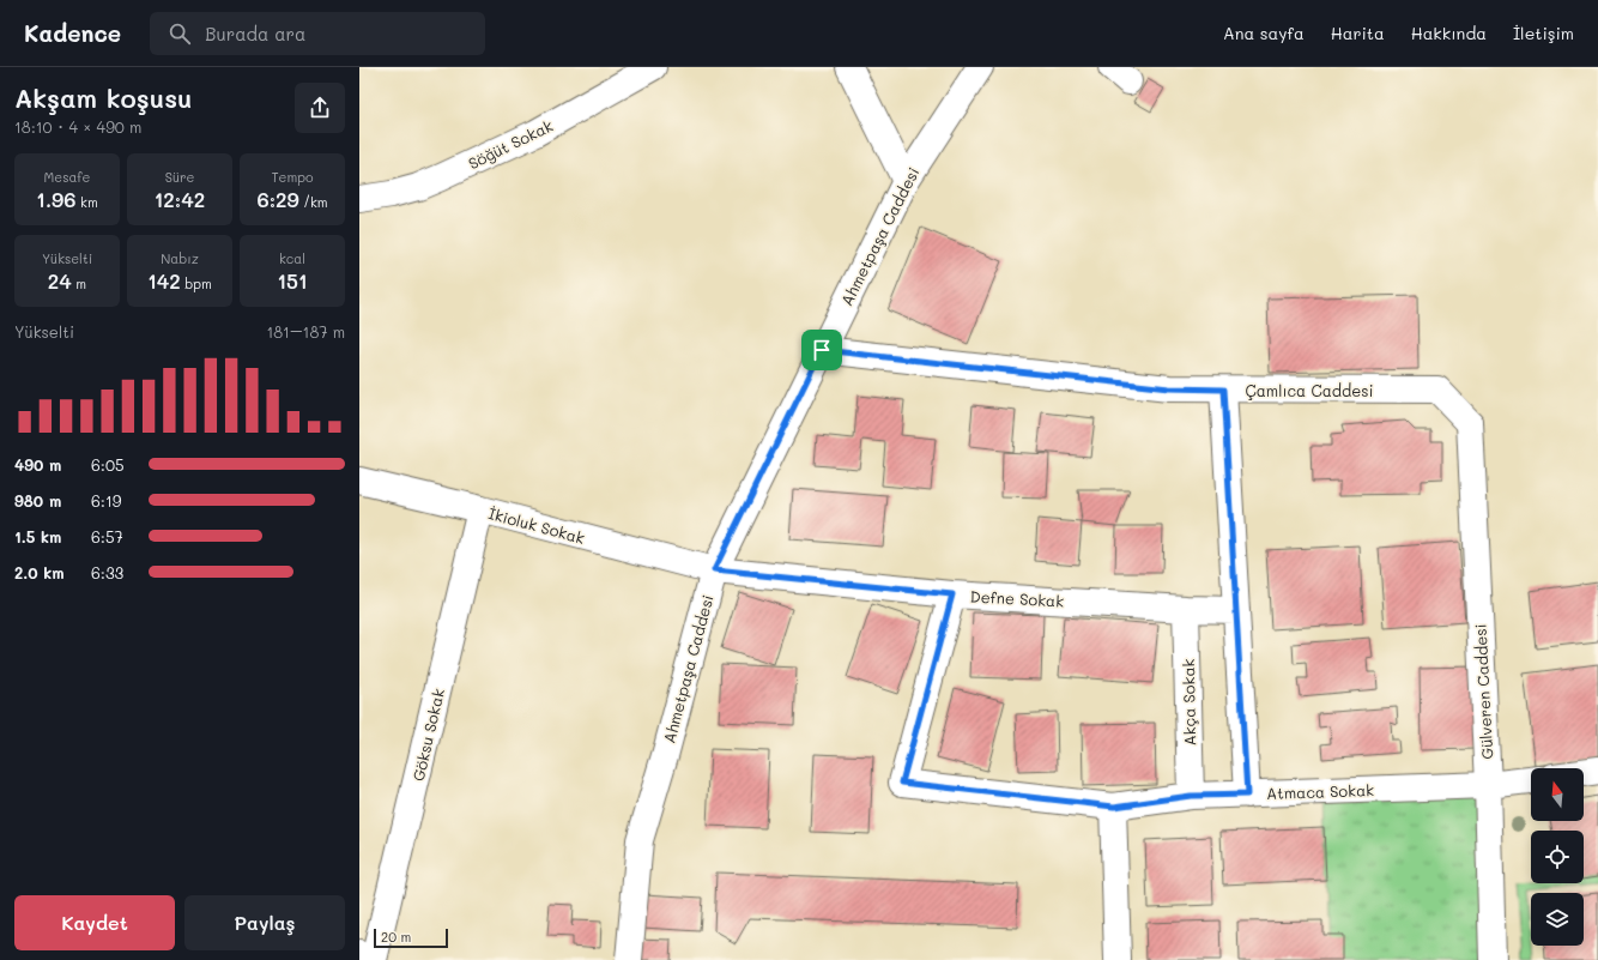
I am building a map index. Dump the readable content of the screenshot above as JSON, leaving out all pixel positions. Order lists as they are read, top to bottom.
{
  "streets": {
    "street": [
      "Söğüt Sokak",
      "Ahmetpaşa Caddesi",
      "Çamlıca Caddesi",
      "İkioluk Sokak",
      "Defne Sokak",
      "Gülveren Caddesi",
      "Akça Sokak",
      "Göksu Sokak",
      "Atmaca Sokak"
    ]
  },
  "crossings": [
    ["Ahmetpaşa Caddesi", "Çamlıca Caddesi"],
    ["Ahmetpaşa Caddesi", "İkioluk Sokak"],
    ["Ahmetpaşa Caddesi", "Defne Sokak"],
    ["Çamlıca Caddesi", "Gülveren Caddesi"],
    ["İkioluk Sokak", "Defne Sokak"],
    ["İkioluk Sokak", "Göksu Sokak"],
    ["Defne Sokak", "Akça Sokak"],
    ["Defne Sokak", "Atmaca Sokak"],
    ["Gülveren Caddesi", "Atmaca Sokak"],
    ["Akça Sokak", "Atmaca Sokak"]
  ],
  "scale_bar": "20 m",
  "north": "top",
  "page": {
    "header": "Kadence",
    "search": "Burada ara",
    "nav": [
      "Ana sayfa",
      "Harita",
      "Hakkında",
      "İletişim"
    ],
    "heading": ["Akşam koşusu", "18:10 · 4 × 490 m"],
    "stats": [
      ["Mesafe", "1.96 km"],
      ["Süre", "12:42"],
      ["Tempo", "6:29 /km"],
      ["Yükselti", "24 m"],
      ["Nabız", "142 bpm"],
      ["kcal", "151"]
    ],
    "chart": ["Yükselti", "181–187 m"],
    "list": [
      {
        "name": "490 m",
        "note": "6:05"
      },
      {
        "name": "980 m",
        "note": "6:19"
      },
      {
        "name": "1.5 km",
        "note": "6:57"
      },
      {
        "name": "2.0 km",
        "note": "6:33"
      }
    ],
    "buttons": ["Kaydet", "Paylaş"],
    "scale": "20 m"
  }
}
